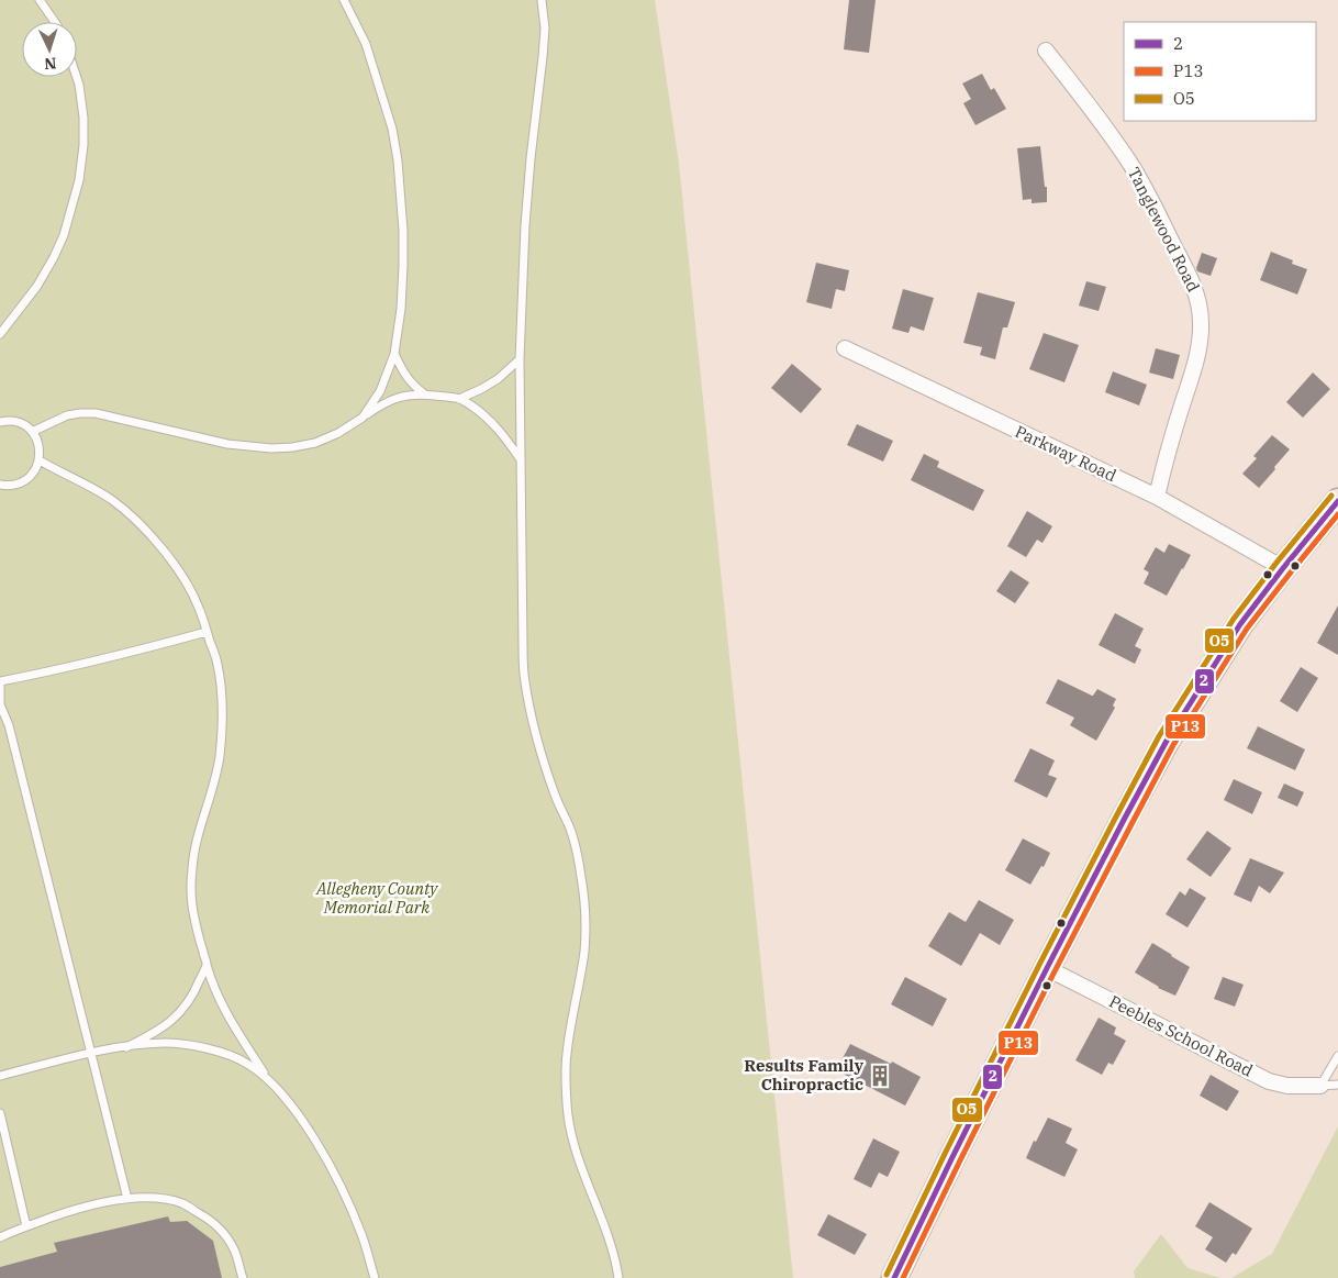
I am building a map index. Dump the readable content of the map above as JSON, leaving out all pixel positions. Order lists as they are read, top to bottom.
{
  "streets": {
    "street": ["Tanglewood Road", "Parkway Road", "Peebles School Road"]
  },
  "crossings": [
    ["Tanglewood Road", "Parkway Road"]
  ],
  "parks": ["Allegheny County Memorial Park"],
  "places": {
    "building": ["Results Family Chiropractic"]
  },
  "lines": ["transit line O5", "transit line 2", "transit line P13"],
  "legend": ["2", "P13", "O5"],
  "north": "bottom"
}
